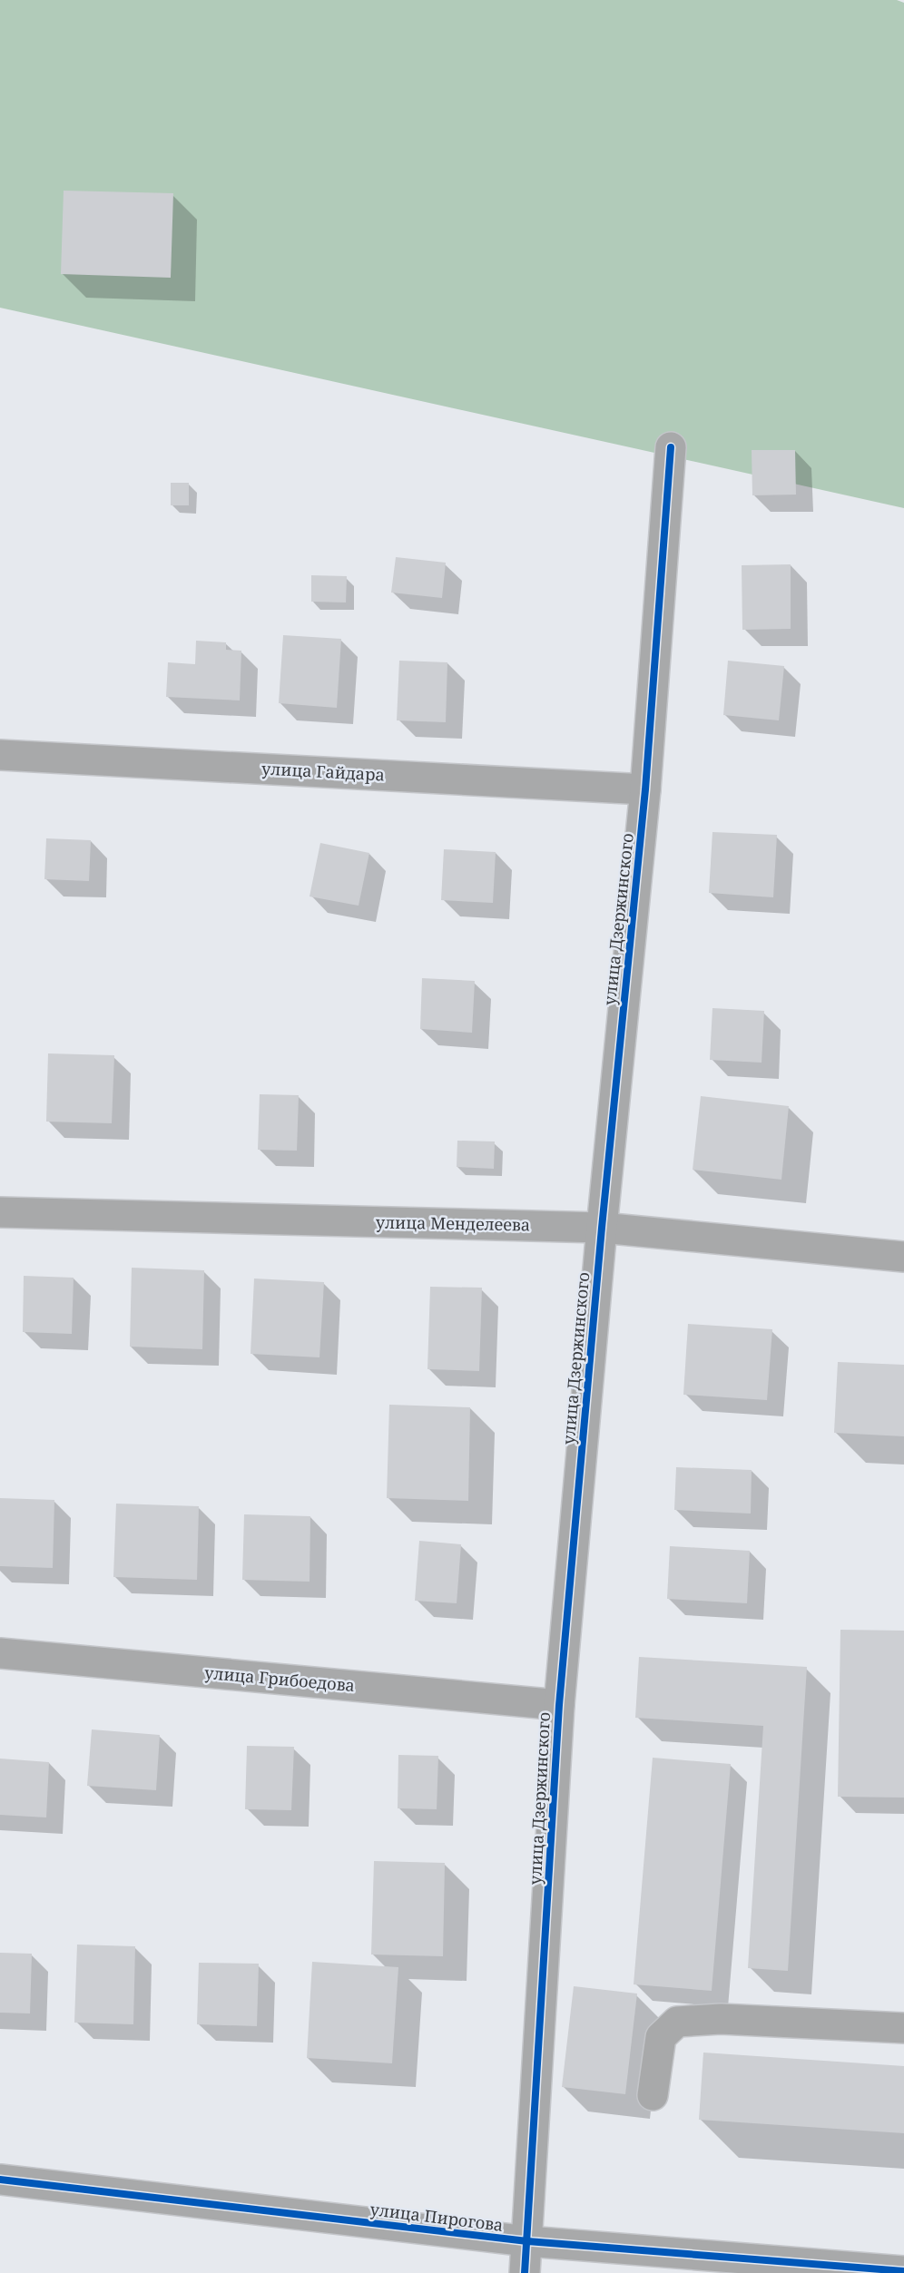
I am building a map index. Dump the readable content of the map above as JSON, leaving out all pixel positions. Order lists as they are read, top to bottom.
{
  "streets": {
    "street": [
      "улица Гайдара",
      "улица Дзержинского",
      "улица Менделеева",
      "улица Грибоедова",
      "улица Пирогова"
    ]
  },
  "crossings": [
    ["улица Гайдара", "улица Дзержинского"],
    ["улица Дзержинского", "улица Менделеева"],
    ["улица Дзержинского", "улица Грибоедова"],
    ["улица Дзержинского", "улица Пирогова"]
  ]
}
